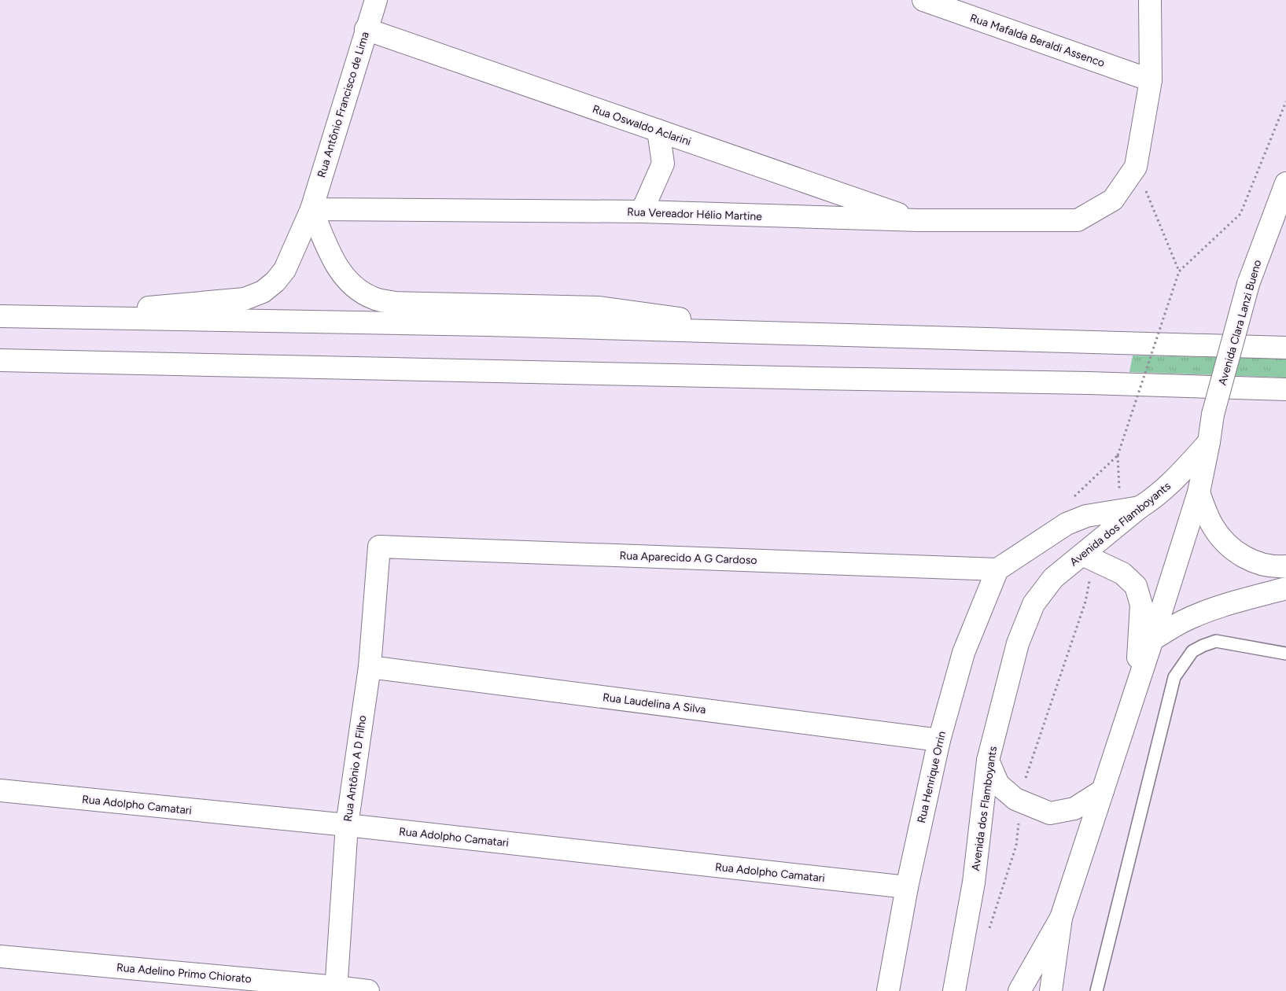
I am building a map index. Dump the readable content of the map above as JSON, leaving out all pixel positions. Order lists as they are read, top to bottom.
{
  "streets": {
    "main road": [
      "Rua Mafalda Beraldi Assenco",
      "Rua Antônio Francisco de Lima",
      "Rua Oswaldo Aclarini",
      "Rua Vereador Hélio Martine",
      "Avenida Clara Lanzi Bueno",
      "Avenida dos Flamboyants",
      "Rua Aparecido A G Cardoso",
      "Rua Laudelina A Silva",
      "Rua Antônio A D Filho",
      "Rua Henrique Orrin",
      "Rua Adolpho Camatari",
      "Rua Adelino Primo Chiorato"
    ]
  },
  "crossings": [
    ["Rua Antônio Francisco de Lima", "Rua Oswaldo Aclarini"],
    ["Rua Antônio Francisco de Lima", "Rua Vereador Hélio Martine"],
    ["Rua Oswaldo Aclarini", "Rua Vereador Hélio Martine"],
    ["Avenida Clara Lanzi Bueno", "Avenida dos Flamboyants"],
    ["Rua Aparecido A G Cardoso", "Rua Antônio A D Filho"],
    ["Rua Aparecido A G Cardoso", "Rua Henrique Orrin"],
    ["Rua Laudelina A Silva", "Rua Antônio A D Filho"],
    ["Rua Laudelina A Silva", "Rua Henrique Orrin"],
    ["Rua Antônio A D Filho", "Rua Adolpho Camatari"],
    ["Rua Antônio A D Filho", "Rua Adelino Primo Chiorato"],
    ["Rua Henrique Orrin", "Rua Adolpho Camatari"]
  ]
}
